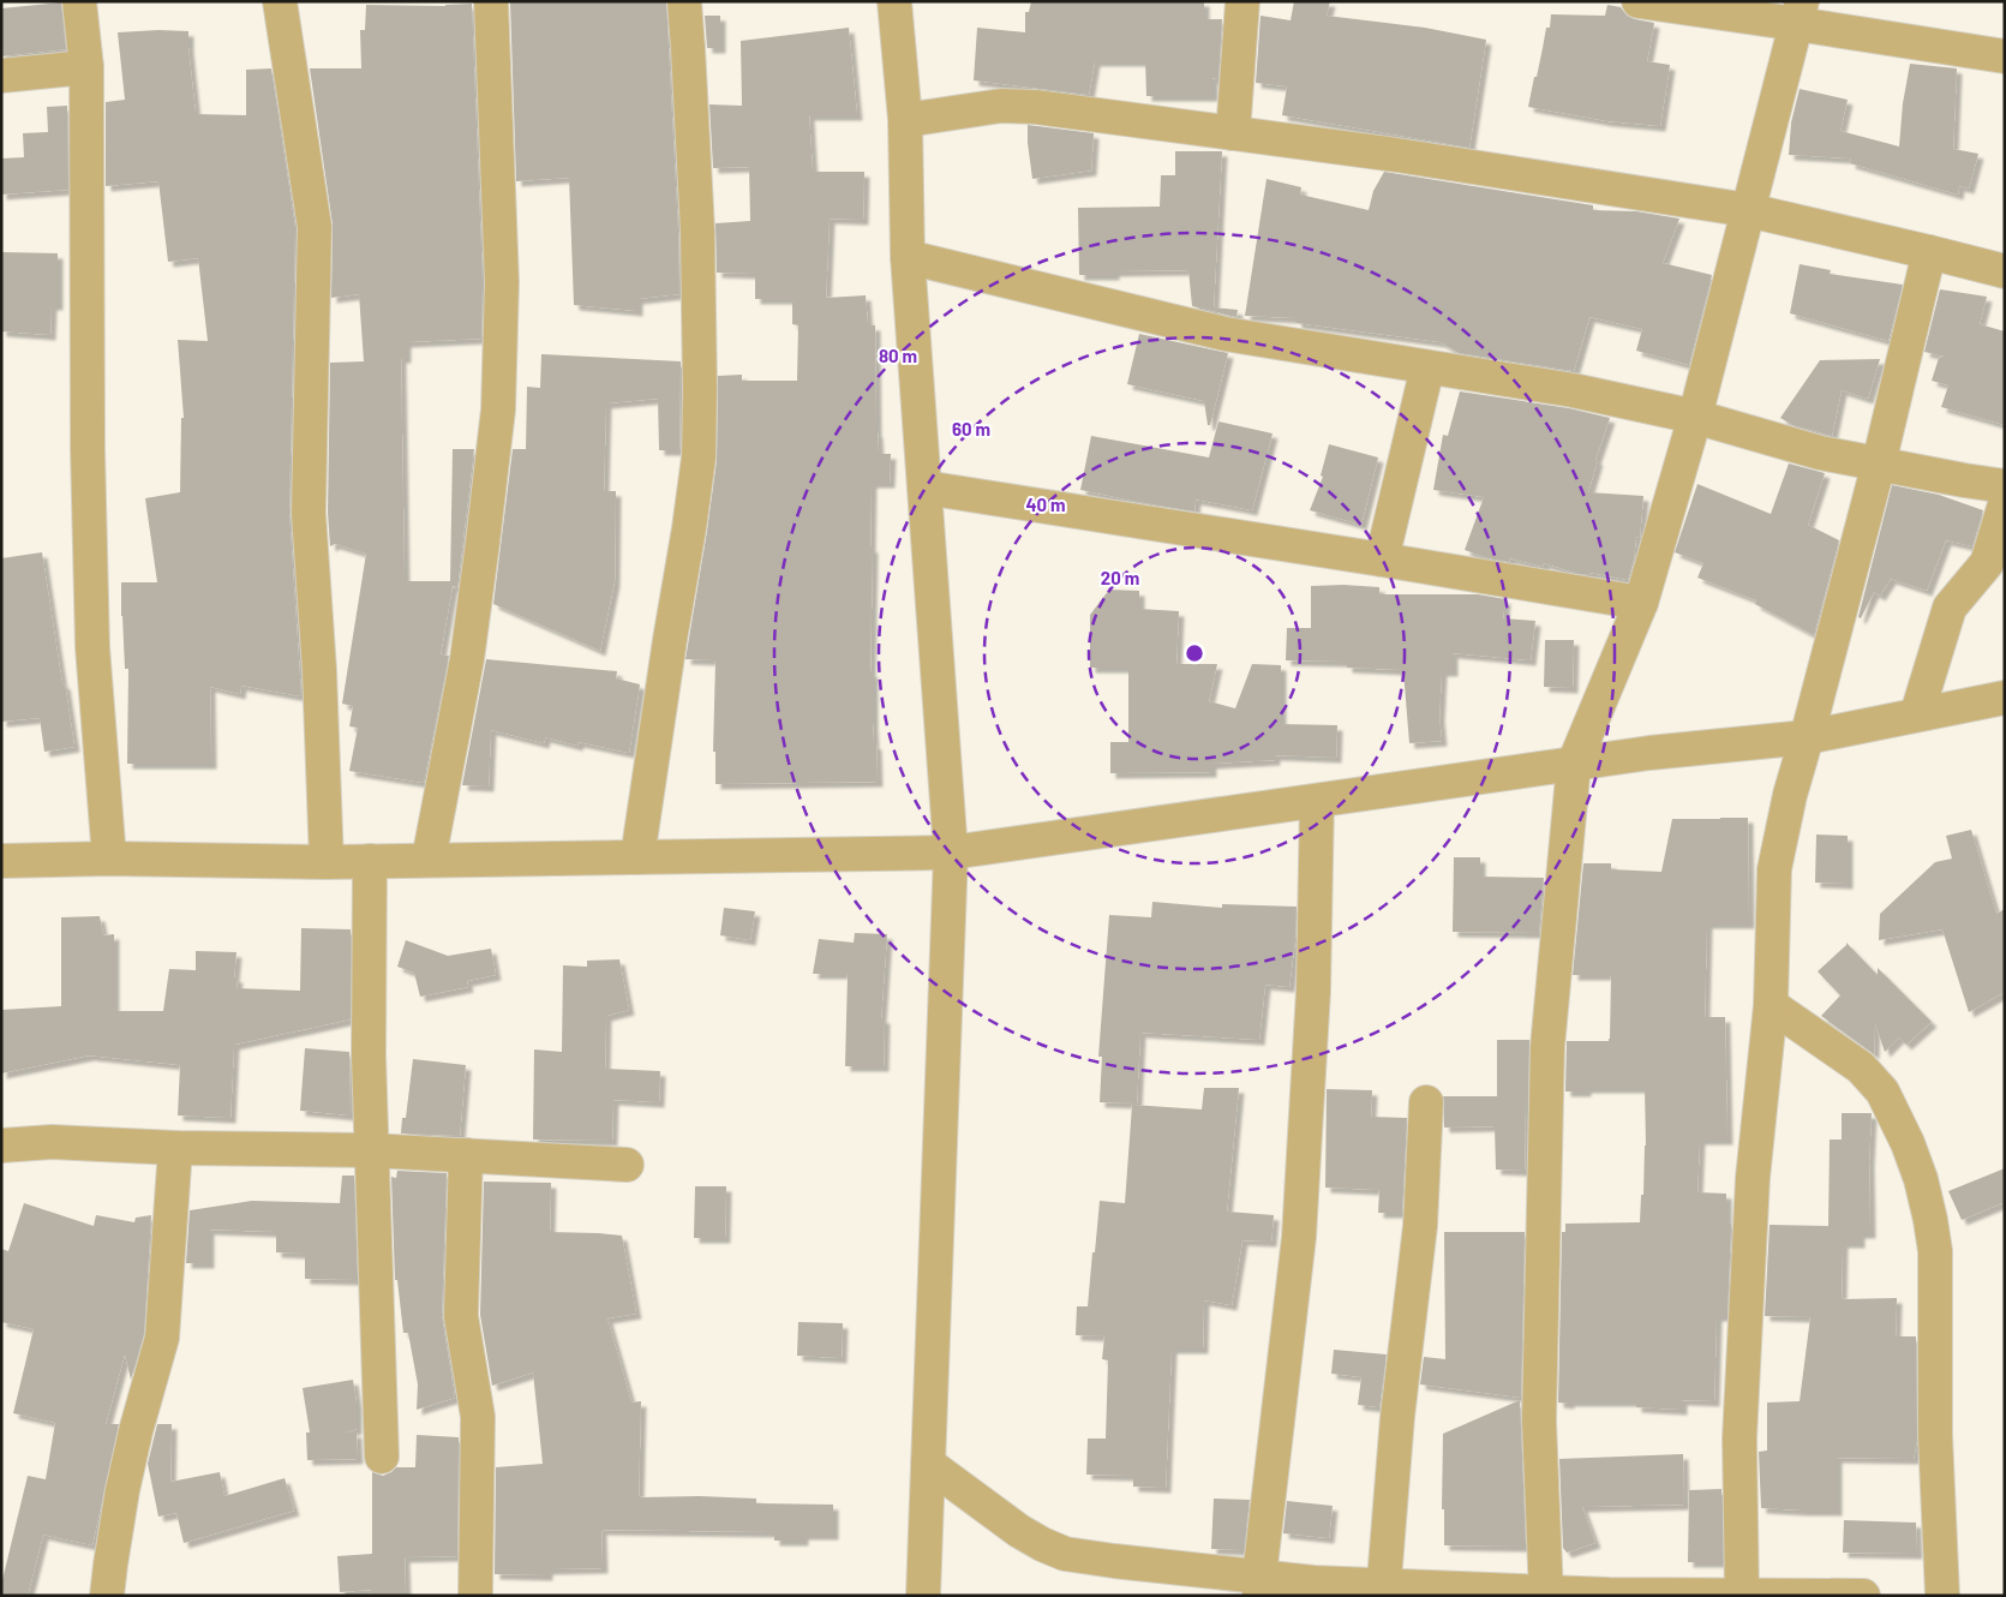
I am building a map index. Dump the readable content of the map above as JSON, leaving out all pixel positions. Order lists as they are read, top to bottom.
{
  "rings": [
    "80 m",
    "60 m",
    "40 m",
    "20 m"
  ]
}
